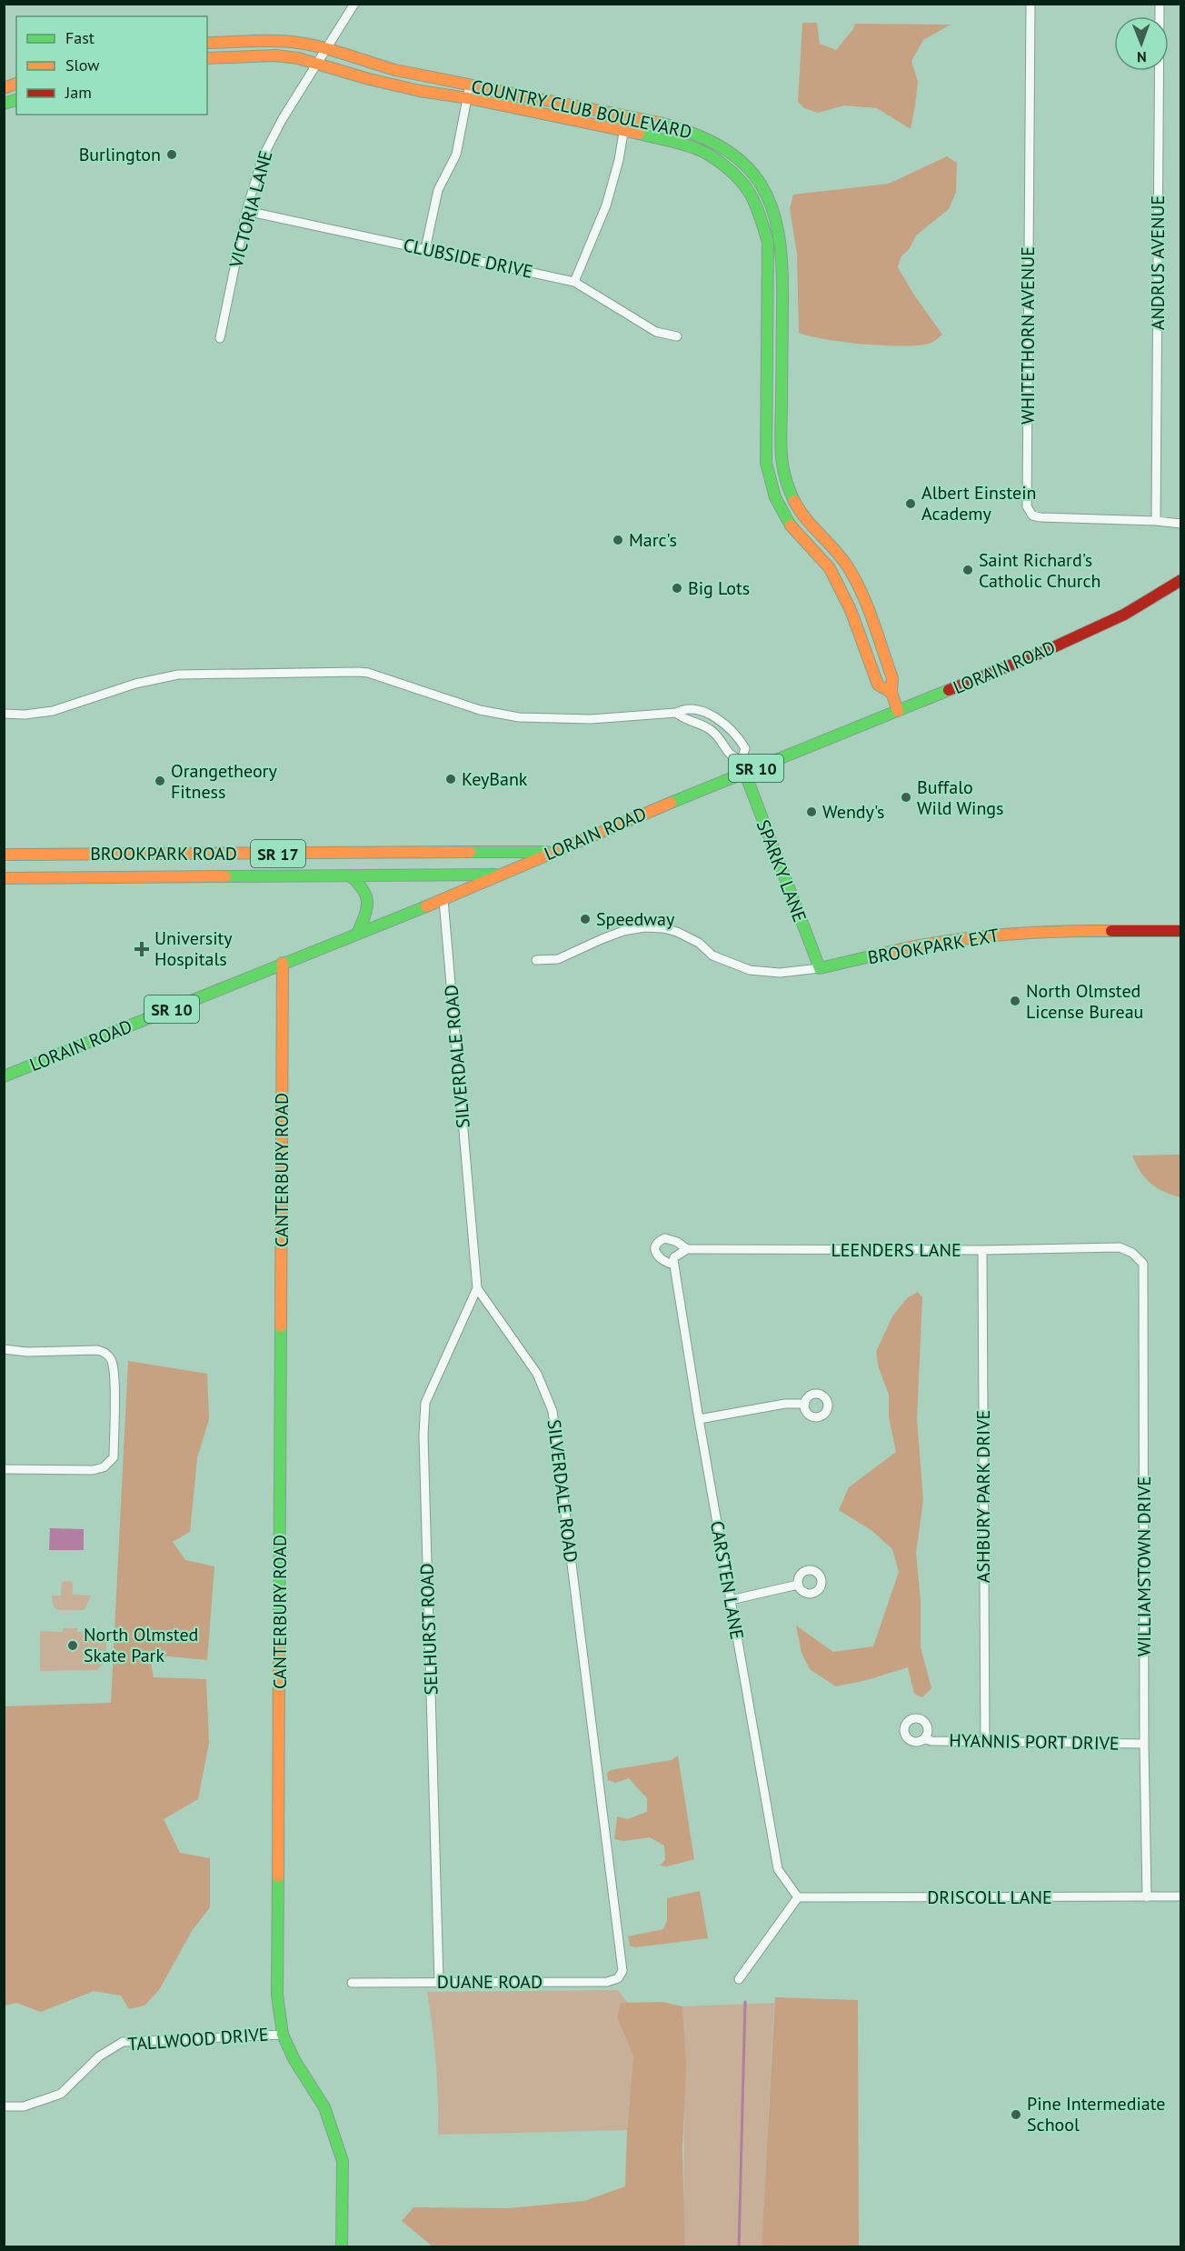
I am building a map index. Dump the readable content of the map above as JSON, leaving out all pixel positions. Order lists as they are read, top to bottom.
{
  "streets": {
    "street": [
      "COUNTRY CLUB BOULEVARD",
      "VICTORIA LANE",
      "CLUBSIDE DRIVE",
      "ANDRUS AVENUE",
      "WHITETHORN AVENUE",
      "LORAIN ROAD",
      "SR 10",
      "BROOKPARK ROAD",
      "SR 17",
      "SPARKY LANE",
      "BROOKPARK EXT",
      "SILVERDALE ROAD",
      "CANTERBURY ROAD",
      "LEENDERS LANE",
      "ASHBURY PARK DRIVE",
      "WILLIAMSTOWN DRIVE",
      "CARSTEN LANE",
      "SELHURST ROAD",
      "HYANNIS PORT DRIVE",
      "DRISCOLL LANE",
      "DUANE ROAD",
      "TALLWOOD DRIVE"
    ]
  },
  "crossings": [
    ["COUNTRY CLUB BOULEVARD", "VICTORIA LANE"],
    ["COUNTRY CLUB BOULEVARD", "LORAIN ROAD"],
    ["VICTORIA LANE", "CLUBSIDE DRIVE"],
    ["ANDRUS AVENUE", "WHITETHORN AVENUE"],
    ["LORAIN ROAD", "BROOKPARK ROAD"],
    ["LORAIN ROAD", "SPARKY LANE"],
    ["LORAIN ROAD", "SILVERDALE ROAD"],
    ["LORAIN ROAD", "CANTERBURY ROAD"],
    ["SPARKY LANE", "BROOKPARK EXT"],
    ["SILVERDALE ROAD", "SELHURST ROAD"],
    ["SILVERDALE ROAD", "DUANE ROAD"],
    ["CANTERBURY ROAD", "TALLWOOD DRIVE"],
    ["LEENDERS LANE", "ASHBURY PARK DRIVE"],
    ["LEENDERS LANE", "WILLIAMSTOWN DRIVE"],
    ["LEENDERS LANE", "CARSTEN LANE"],
    ["ASHBURY PARK DRIVE", "HYANNIS PORT DRIVE"],
    ["WILLIAMSTOWN DRIVE", "HYANNIS PORT DRIVE"],
    ["WILLIAMSTOWN DRIVE", "DRISCOLL LANE"],
    ["CARSTEN LANE", "DRISCOLL LANE"],
    ["SELHURST ROAD", "DUANE ROAD"]
  ],
  "places": {
    "other": [
      "Burlington",
      "Albert Einstein Academy",
      "Marc's",
      "Saint Richard's Catholic Church",
      "Big Lots",
      "KeyBank",
      "Orangetheory Fitness",
      "Buffalo Wild Wings",
      "Wendy's",
      "Speedway",
      "North Olmsted License Bureau",
      "North Olmsted Skate Park",
      "Pine Intermediate School"
    ],
    "health": ["University Hospitals"]
  },
  "legend": ["Fast", "Slow", "Jam"],
  "north": "bottom"
}
